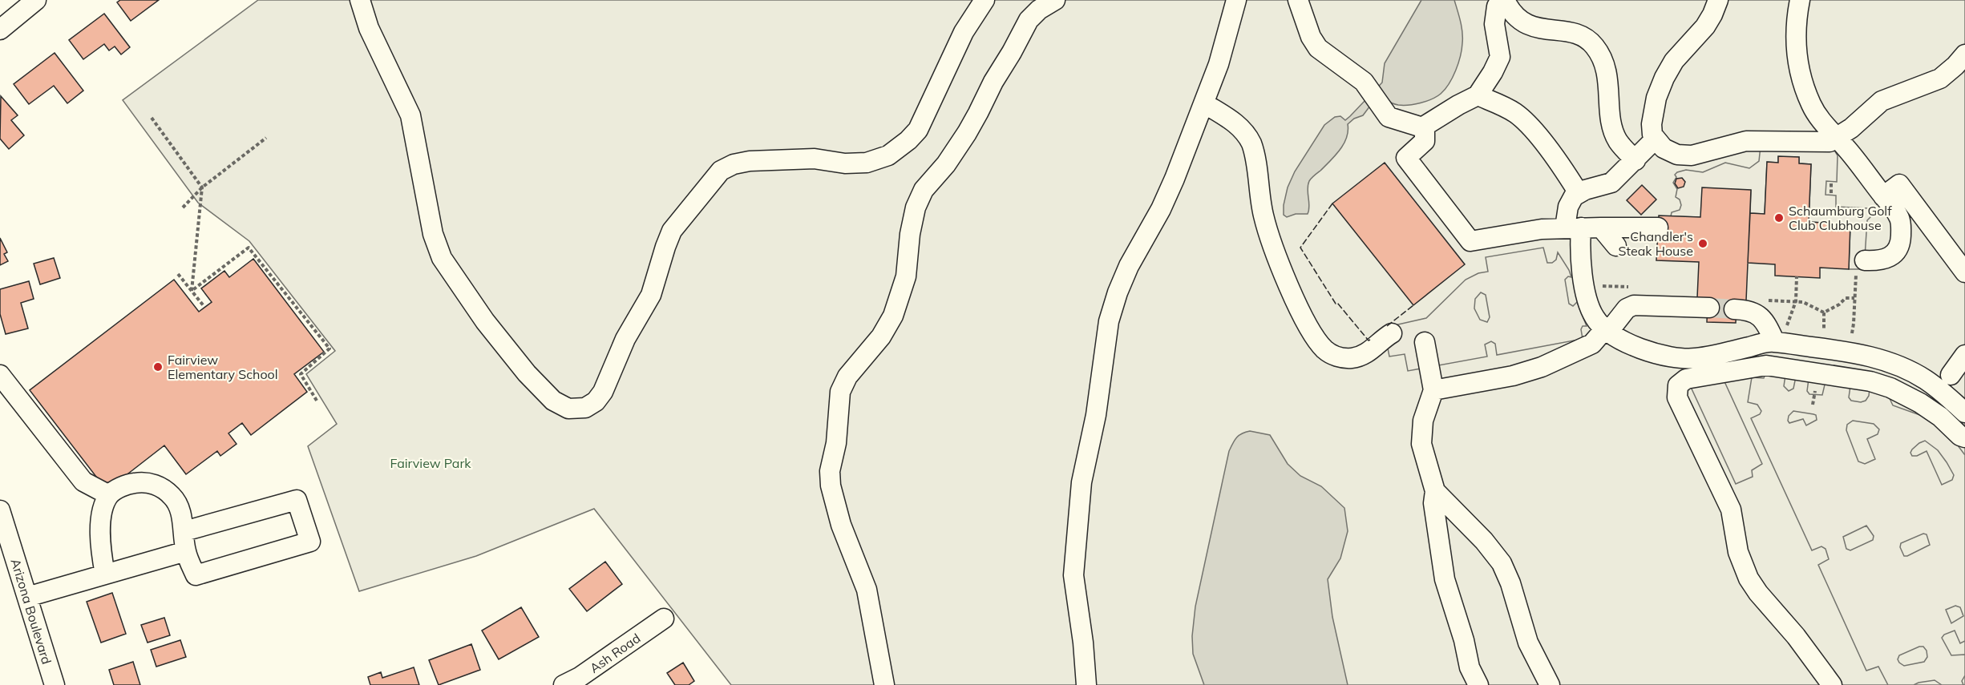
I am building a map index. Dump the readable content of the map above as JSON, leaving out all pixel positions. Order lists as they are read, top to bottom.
{
  "streets": {
    "street": ["Arizona Boulevard", "Ash Road"]
  },
  "parks": ["Fairview Park"],
  "places": ["Schaumburg Golf Club Clubhouse", "Chandler's Steak House", "Fairview Elementary School"]
}
